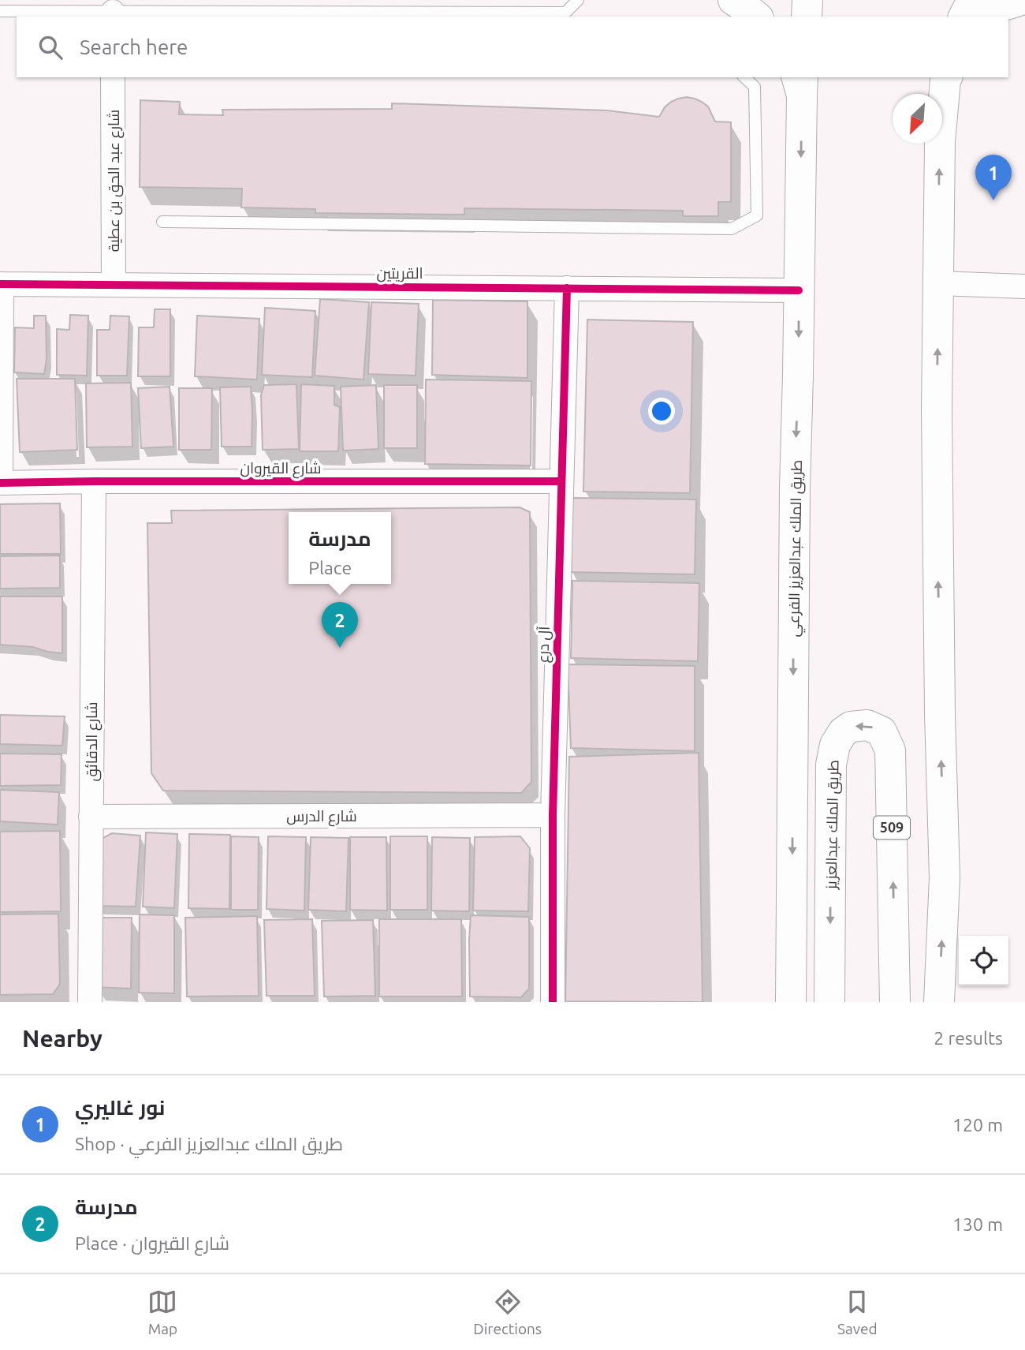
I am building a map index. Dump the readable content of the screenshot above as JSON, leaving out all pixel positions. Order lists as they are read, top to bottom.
{
  "streets": {
    "main road": ["طريق الملك عبدالعزيز الفرعي", "طريق الملك عبدالعزيز", "509"],
    "street": [
      "شارع عبد الحق بن عطية",
      "القريتين",
      "شارع القيروان",
      "آل درع",
      "شارع الدقائق",
      "شارع الدرس"
    ]
  },
  "crossings": [
    ["شارع عبد الحق بن عطية", "القريتين"],
    ["القريتين", "طريق الملك عبدالعزيز الفرعي"],
    ["القريتين", "آل درع"],
    ["شارع القيروان", "آل درع"],
    ["شارع القيروان", "شارع الدقائق"],
    ["آل درع", "شارع الدرس"],
    ["شارع الدقائق", "شارع الدرس"]
  ],
  "north": "bottom left",
  "page": {
    "search": "Search here",
    "pins": ["1", "2"],
    "popup": ["مدرسة", "Place"],
    "heading": ["Nearby", "2 results"],
    "list": [
      {
        "mark": "1",
        "name": "نور غاليري",
        "note": "Shop · طريق الملك عبدالعزيز الفرعي",
        "value": "120 m"
      },
      {
        "mark": "2",
        "name": "مدرسة",
        "note": "Place · شارع القيروان",
        "value": "130 m"
      }
    ],
    "nav": ["Map", "Directions", "Saved"]
  }
}
